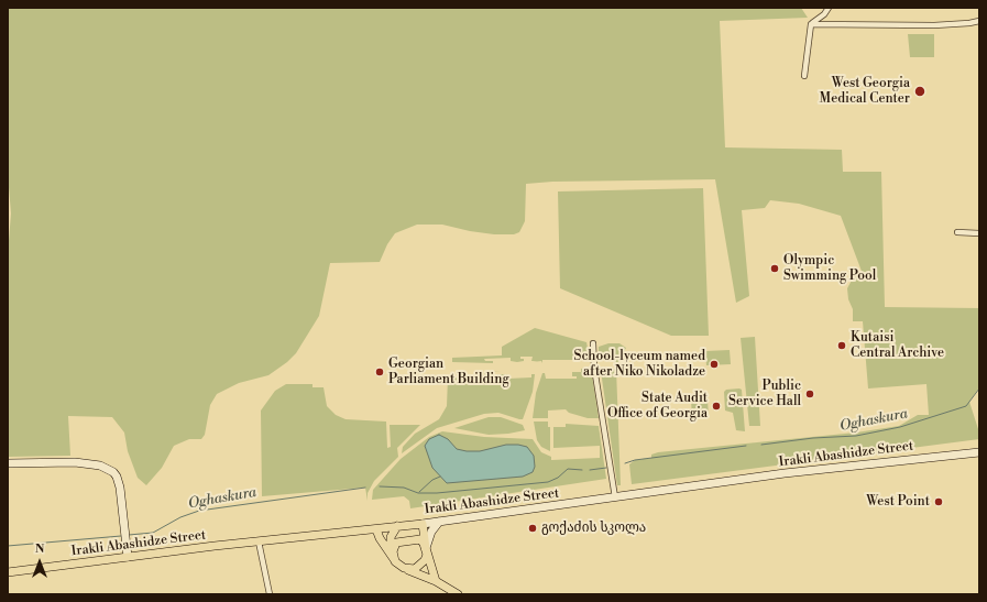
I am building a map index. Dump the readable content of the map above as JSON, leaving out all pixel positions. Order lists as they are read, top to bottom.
{
  "streets": {
    "main road": ["Irakli Abashidze Street"]
  },
  "water": ["Oghaskura"],
  "places": [
    "West Georgia Medical Center",
    "Olympic Swimming Pool",
    "Kutaisi Central Archive",
    "School-lyceum named after Niko Nikoladze",
    "Georgian Parliament Building",
    "Public Service Hall",
    "State Audit Office of Georgia",
    "West Point",
    "გოქაძის სკოლა"
  ],
  "north": "top"
}
